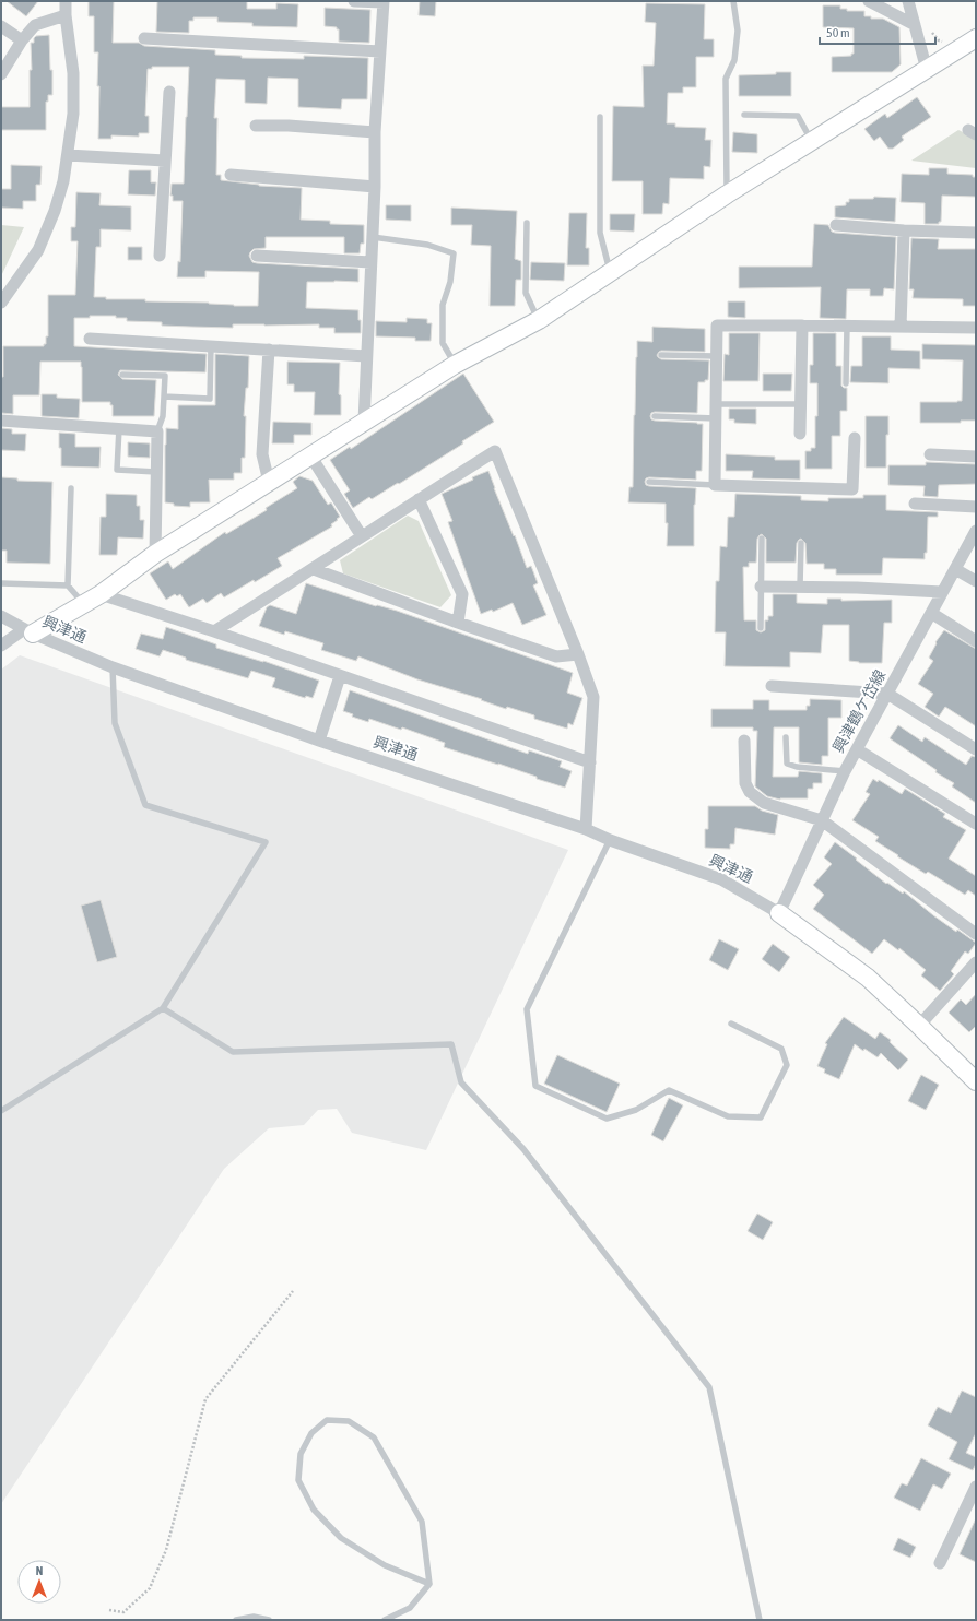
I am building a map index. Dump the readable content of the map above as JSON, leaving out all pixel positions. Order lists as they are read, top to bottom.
{
  "streets": {
    "street": ["興津通", "興津鶴ケ岱線"]
  },
  "crossings": [
    ["興津通", "興津鶴ケ岱線"]
  ],
  "scale_bar": "50 m",
  "north": "top"
}
